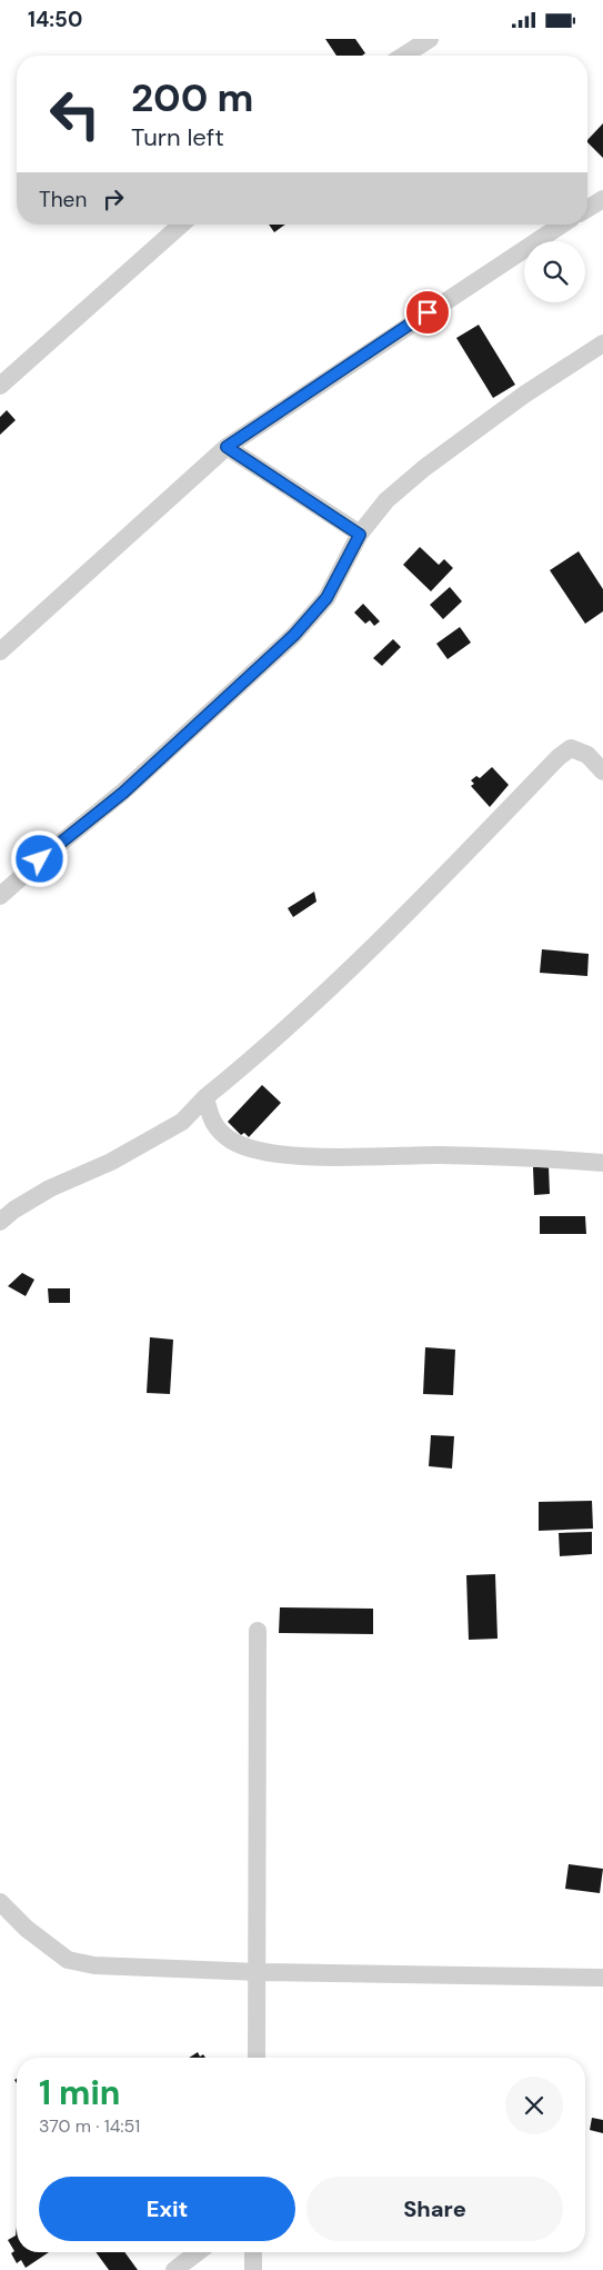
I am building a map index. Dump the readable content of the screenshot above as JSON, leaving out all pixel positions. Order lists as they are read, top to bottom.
{
  "page": {
    "status": "14:50",
    "turn": ["200 m", "Turn left"],
    "then": "Then",
    "heading": ["1 min", "370 m · 14:51"],
    "buttons": ["Exit", "Share"]
  }
}
